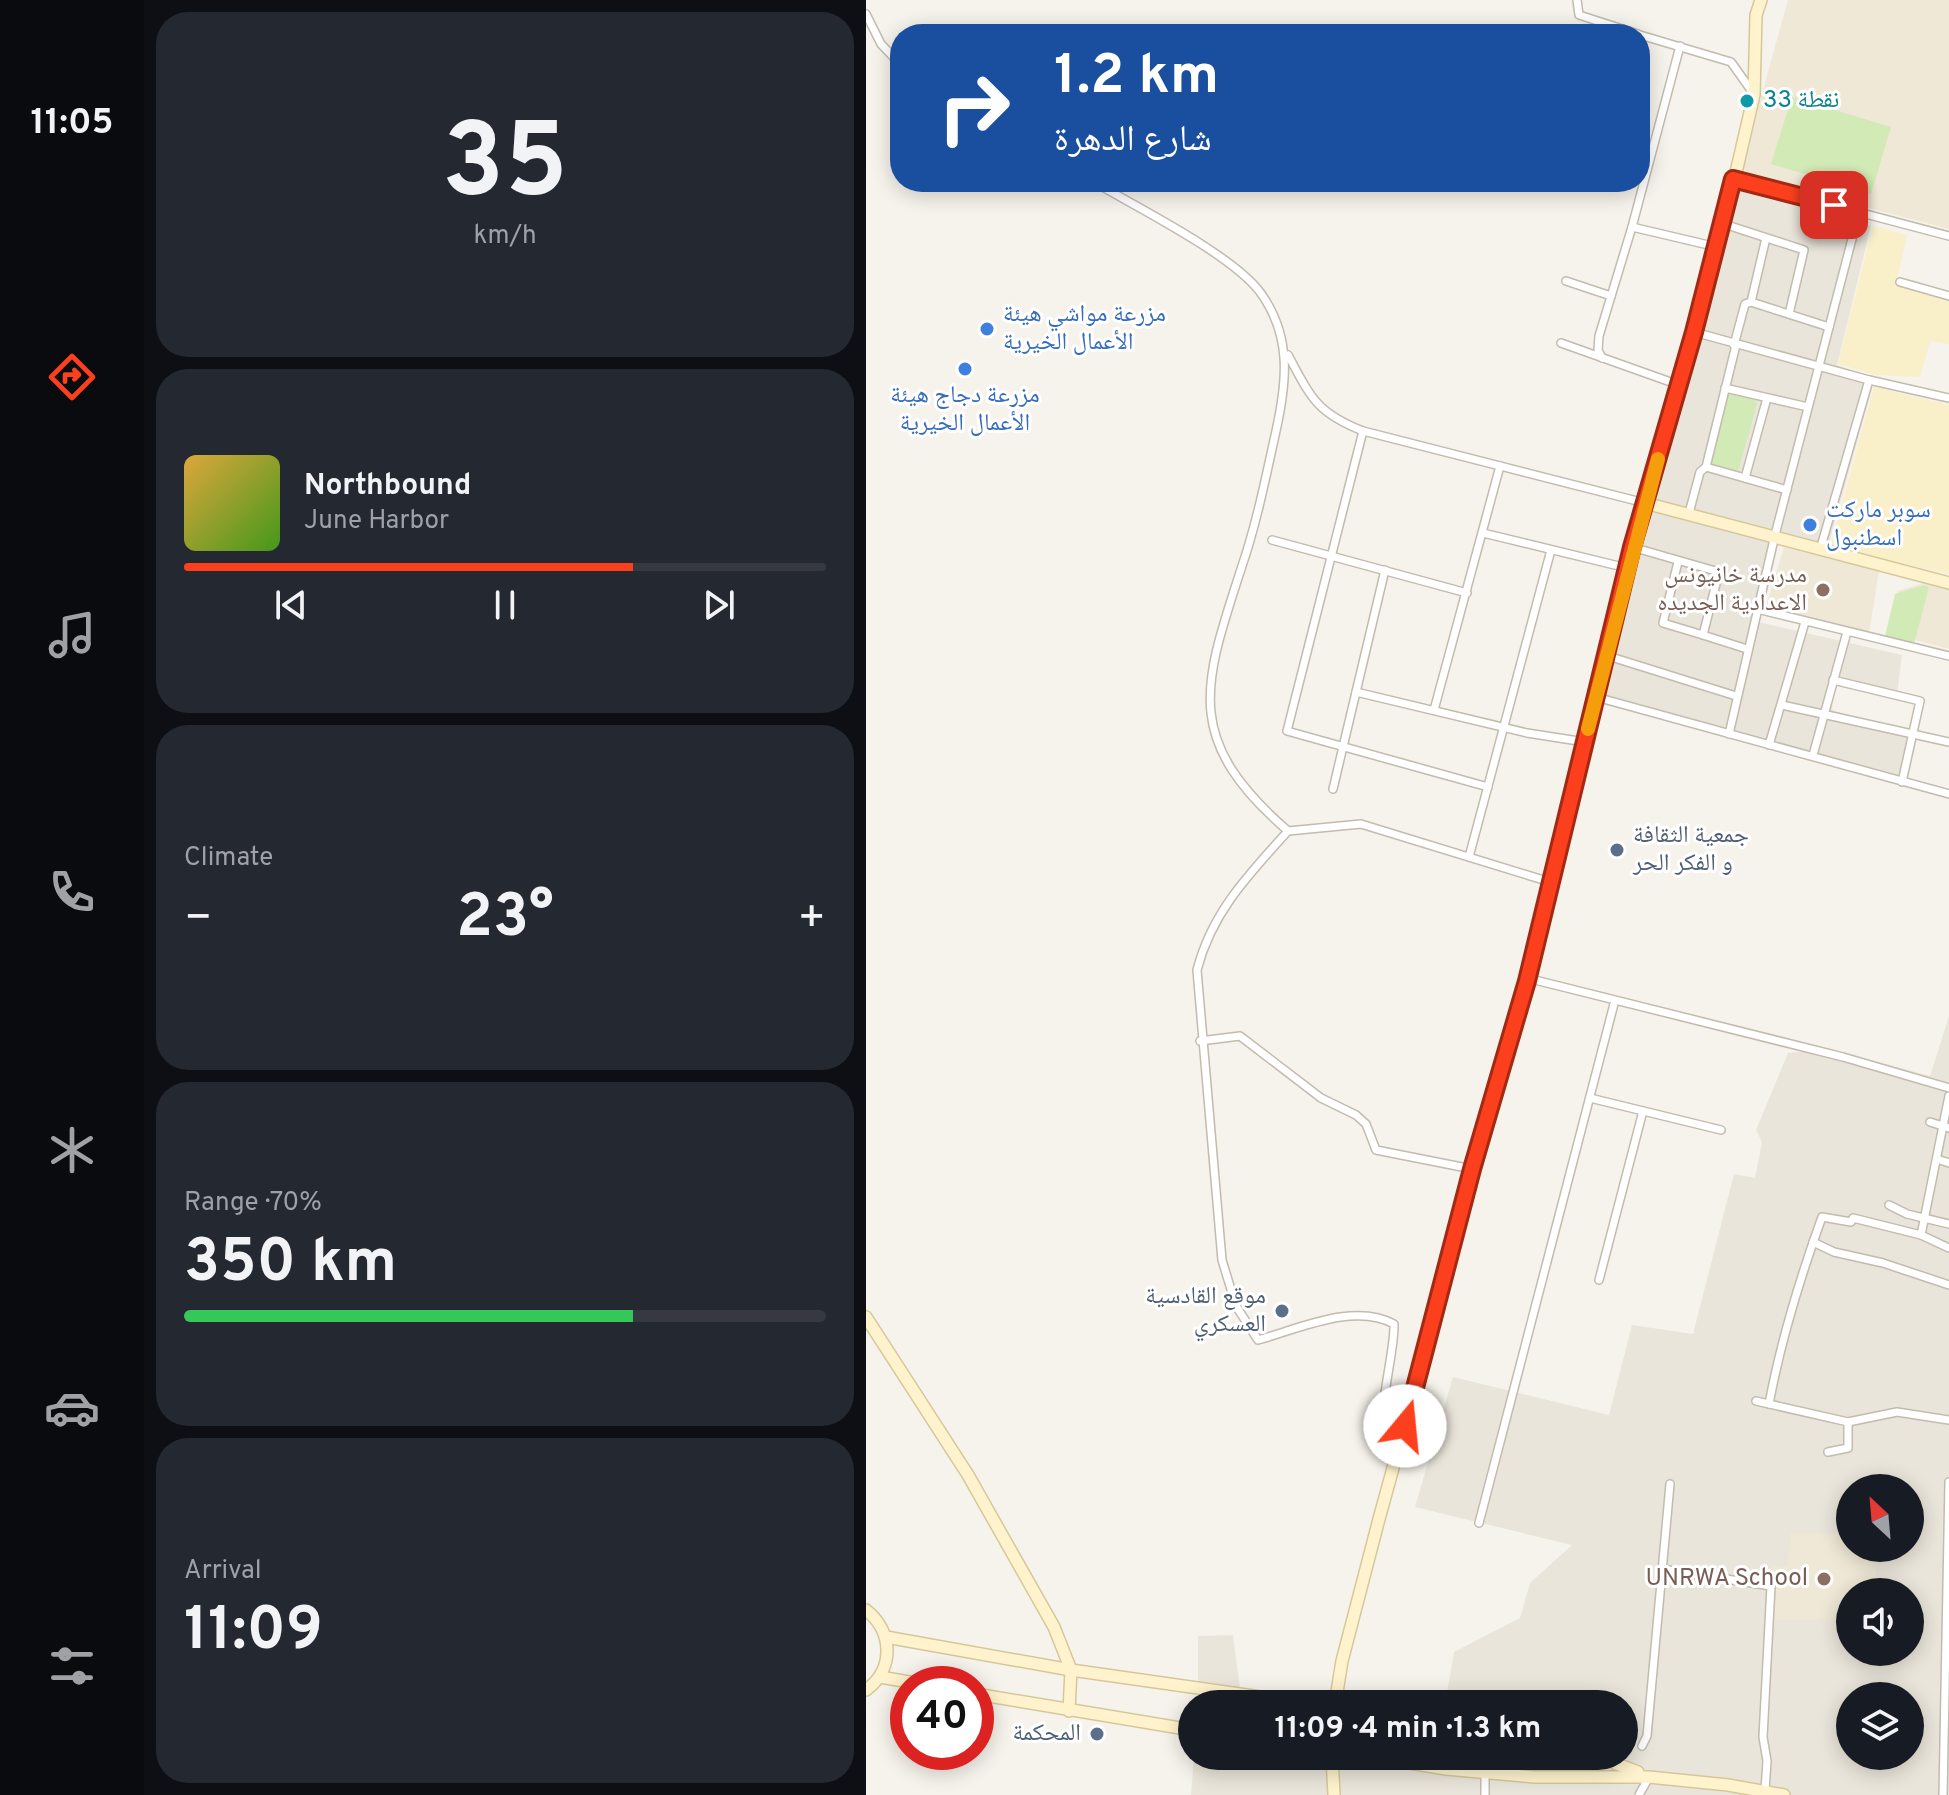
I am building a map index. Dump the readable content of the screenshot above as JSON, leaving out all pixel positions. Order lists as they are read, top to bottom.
{
  "places": [
    "نقطة 33",
    "مزرعة مواشي هيئة الأعمال الخيرية",
    "مزرعة دجاج هيئة الأعمال الخيرية",
    "سوبر ماركت اسطنبول",
    "مدرسة خانيونس الاعدادية الجديده",
    "جمعية الثقافة و الفكر الحر",
    "موقع القادسية العسكري",
    "UNRWA School",
    "المحكمة"
  ],
  "north": "top left",
  "page": {
    "tabs": "11:05",
    "tile": [
      ["35", "km/h"],
      "Climate",
      ["Range · 70%", "350 km"],
      ["Arrival", "11:09"]
    ],
    "turn": ["1.2 km", "شارع الدهرة"],
    "song": ["Northbound", "June Harbor"],
    "heat": ["−", "23°", "+"],
    "limit": "40",
    "trip": "11:09 · 4 min · 1.3 km"
  }
}
